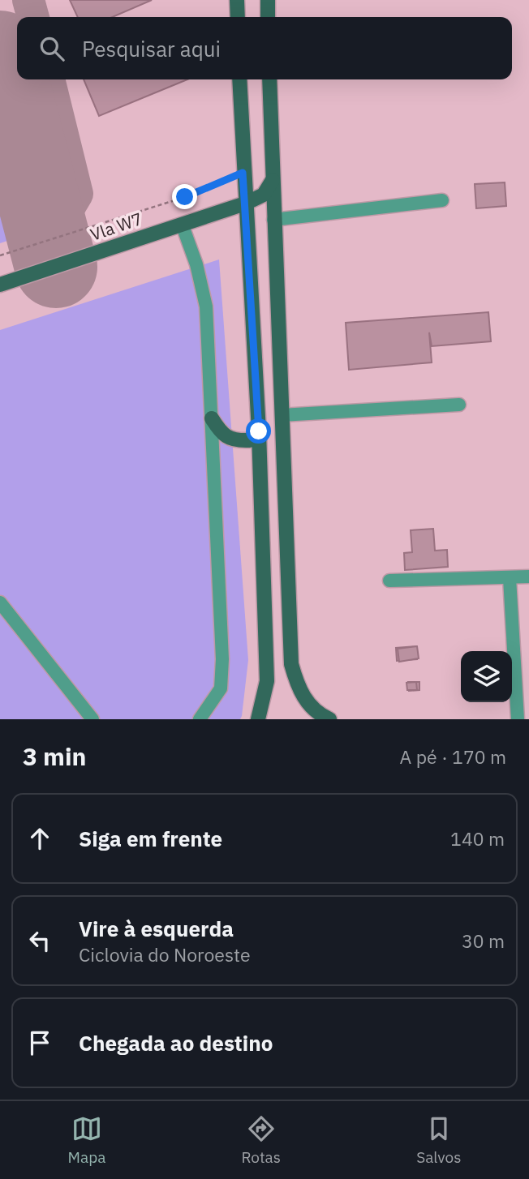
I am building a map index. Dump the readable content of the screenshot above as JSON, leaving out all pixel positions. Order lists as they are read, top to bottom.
{
  "streets": {
    "main road": ["Vla W7"]
  },
  "page": {
    "search": "Pesquisar aqui",
    "heading": ["3 min", "A pé · 170 m"],
    "list": [
      ["Siga em frente", "140 m"],
      ["Vire à esquerda", "Ciclovia do Noroeste", "30 m"],
      "Chegada ao destino"
    ],
    "nav": ["Mapa", "Rotas", "Salvos"]
  }
}
